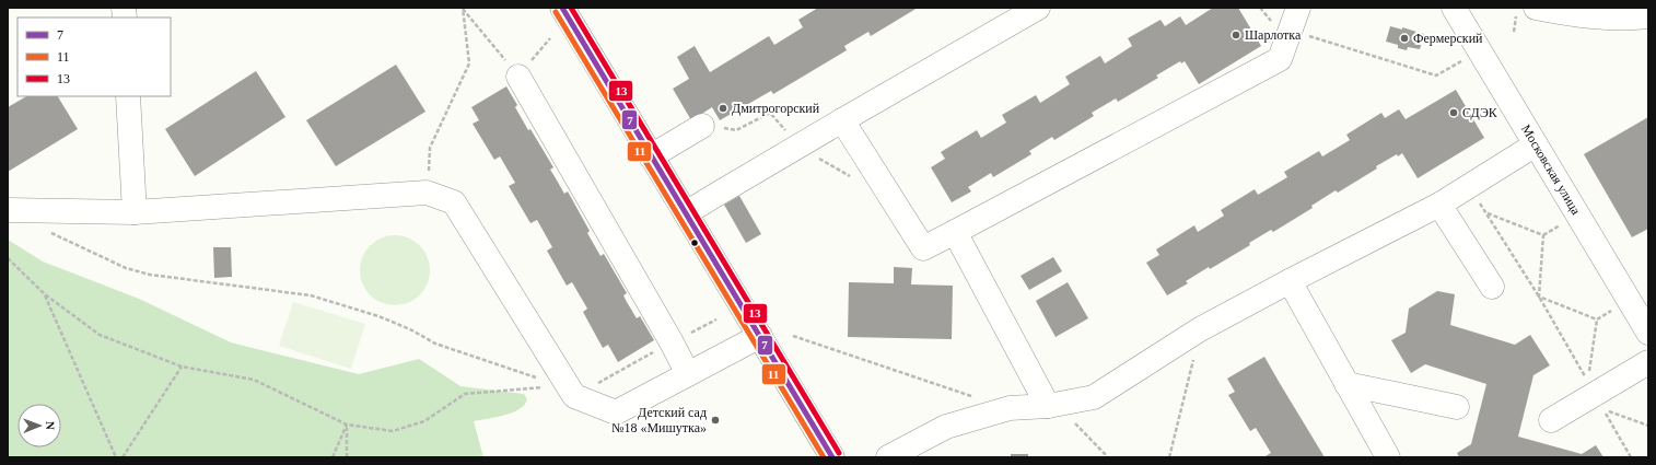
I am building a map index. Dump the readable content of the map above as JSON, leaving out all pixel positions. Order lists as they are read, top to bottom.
{
  "streets": {
    "street": ["Московская улица"]
  },
  "places": [
    "Шарлотка",
    "Фермерский",
    "Дмитрогорский",
    "СДЭК",
    "Детский сад №18 «Мишутка»"
  ],
  "lines": ["transit line 7", "transit line 13", "transit line 11"],
  "legend": ["7", "11", "13"],
  "north": "right"
}
